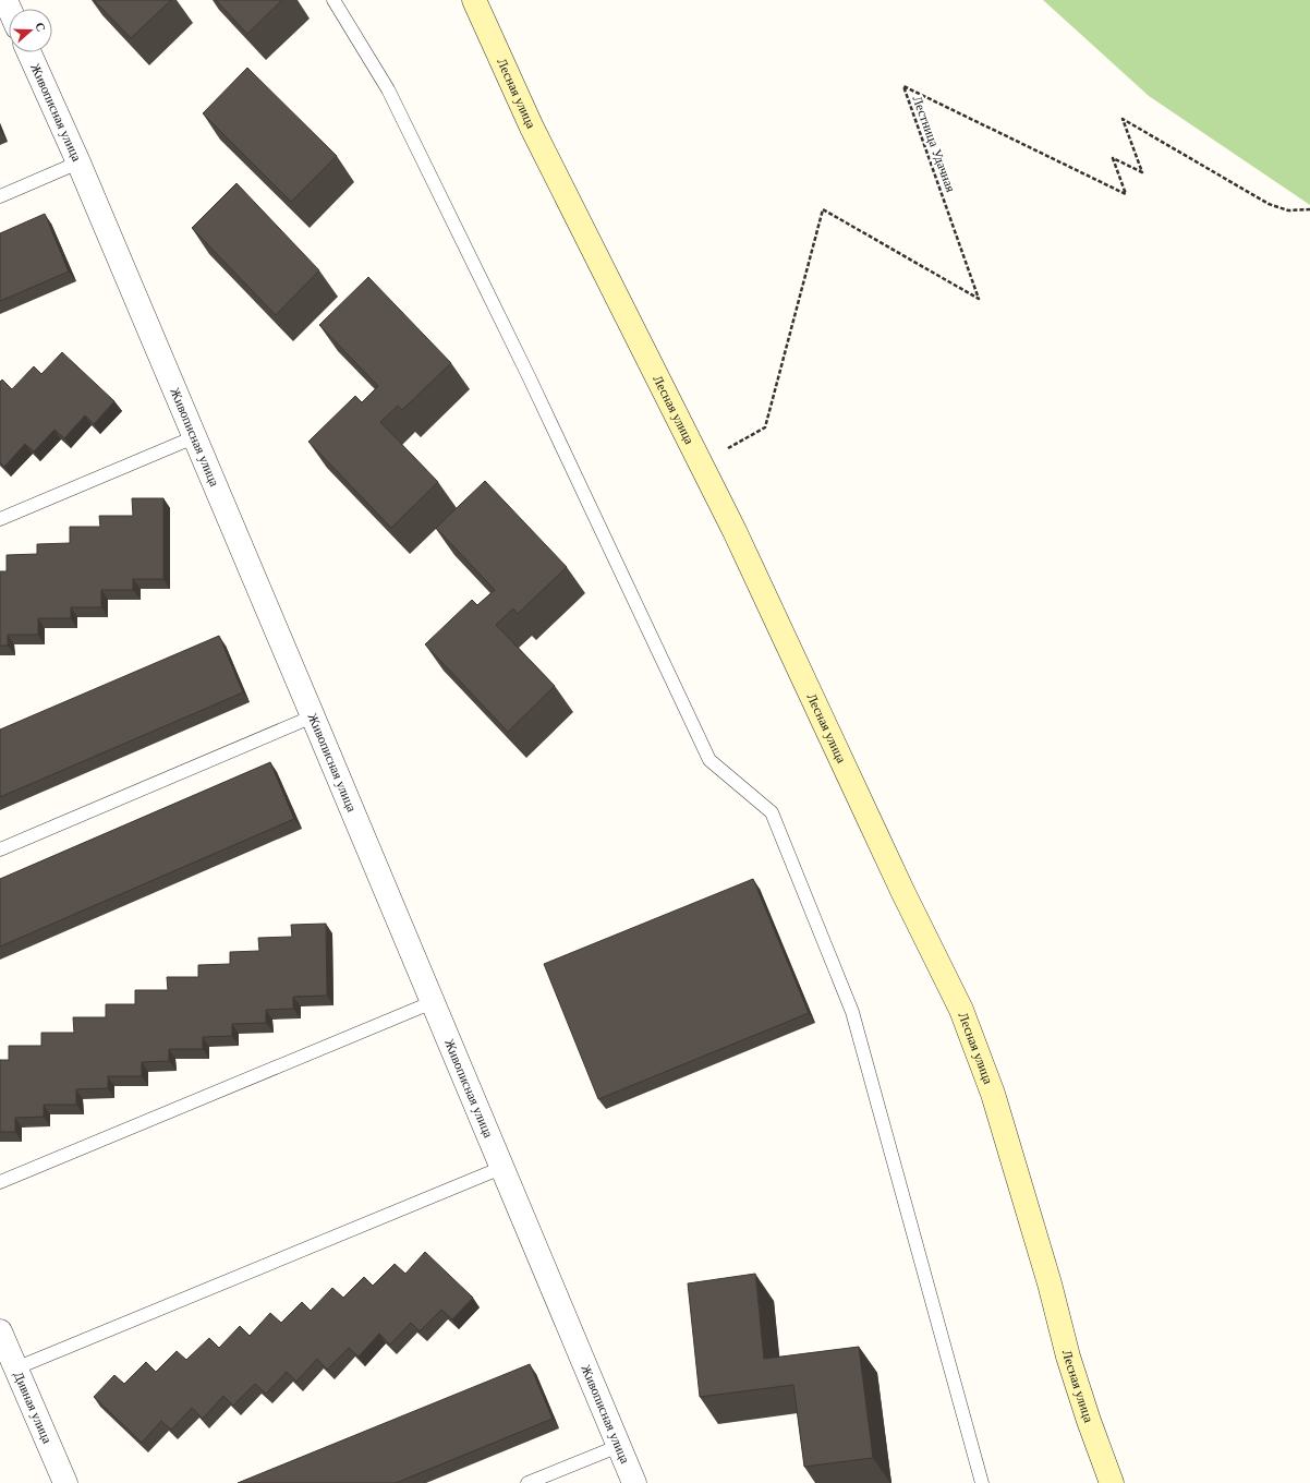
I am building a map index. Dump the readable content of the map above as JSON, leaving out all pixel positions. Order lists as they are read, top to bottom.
{
  "streets": {
    "main road": ["Лесная улица"],
    "street": ["Живописная улица", "Дивная улица"],
    "path": ["Лестница Удачная"]
  },
  "north": "right"
}
